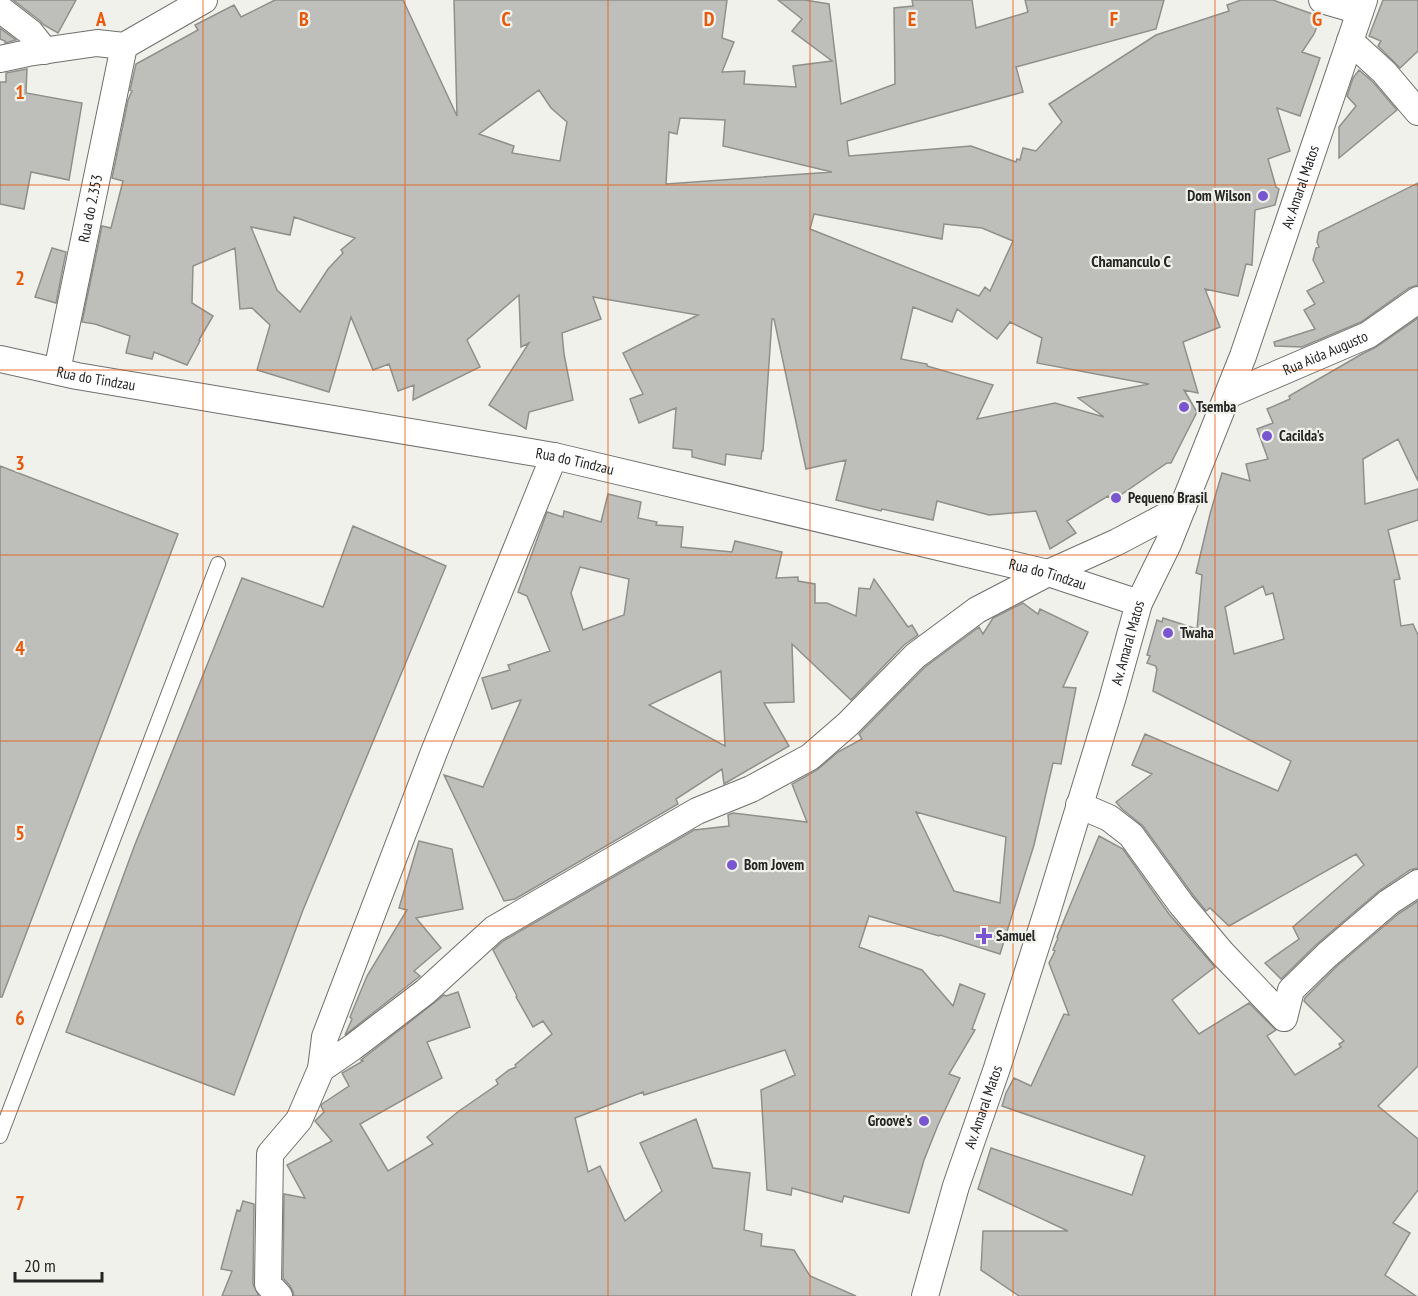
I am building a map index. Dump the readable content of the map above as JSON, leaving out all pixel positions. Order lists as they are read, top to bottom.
{
  "streets": {
    "street": [
      "Av. Amaral Matos",
      "Rua do 2.353",
      "Rua Aida Augusto",
      "Rua do Tindzau"
    ]
  },
  "crossings": [
    ["Av. Amaral Matos", "Rua Aida Augusto"],
    ["Av. Amaral Matos", "Rua do Tindzau"],
    ["Rua do 2.353", "Rua do Tindzau"]
  ],
  "districts": ["Chamanculo C"],
  "places": {
    "other": [
      "Dom Wilson",
      "Tsemba",
      "Cacilda's",
      "Pequeno Brasil",
      "Twaha",
      "Bom Jovem",
      "Groove's"
    ],
    "health": ["Samuel"]
  },
  "scale_bar": "20 m",
  "grid": {
    "columns": [
      "A",
      "B",
      "C",
      "D",
      "E",
      "F",
      "G"
    ],
    "rows": [
      "1",
      "2",
      "3",
      "4",
      "5",
      "6",
      "7"
    ]
  }
}
